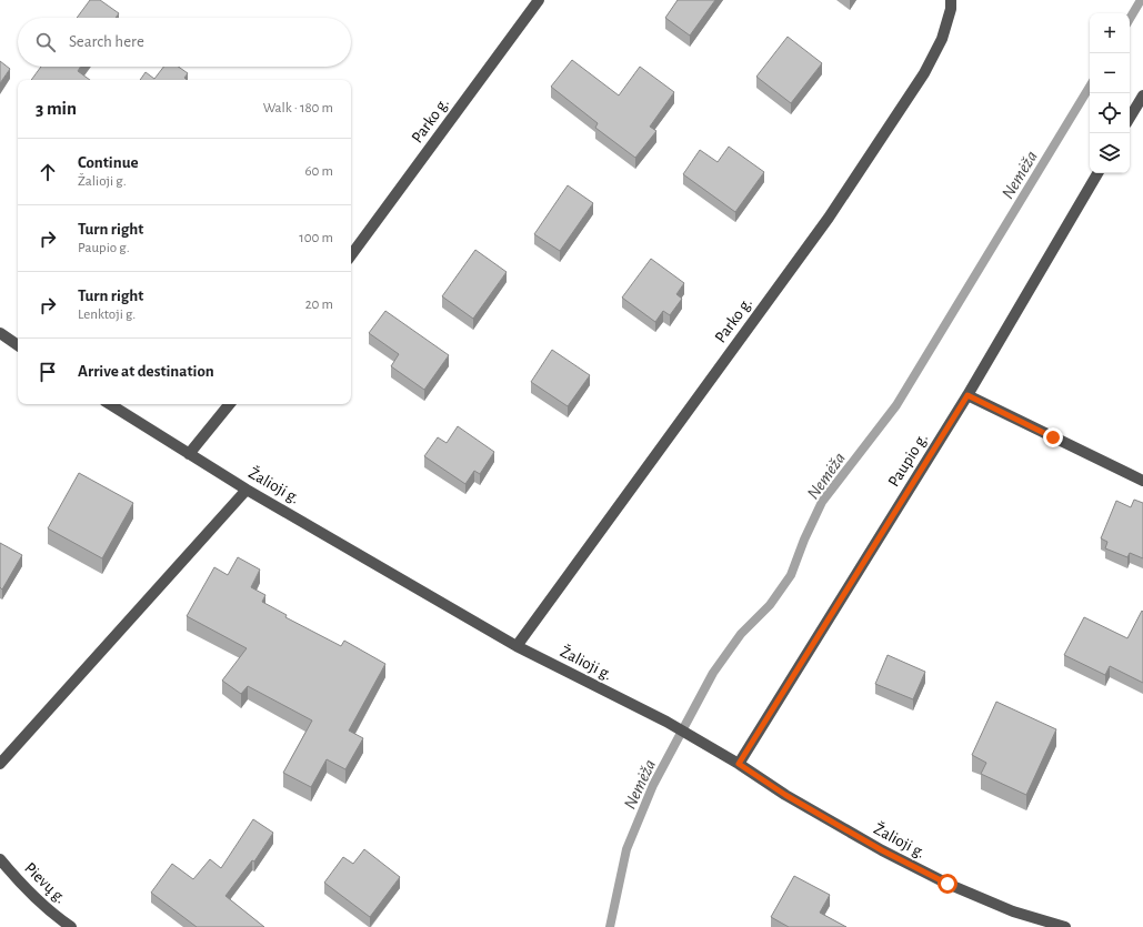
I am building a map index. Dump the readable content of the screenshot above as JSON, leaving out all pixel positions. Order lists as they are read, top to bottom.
{
  "streets": {
    "street": [
      "Parko g.",
      "Paupio g.",
      "Žalioji g.",
      "Pievų g."
    ]
  },
  "crossings": [
    ["Parko g.", "Žalioji g."],
    ["Paupio g.", "Žalioji g."]
  ],
  "water": ["Nemėža"],
  "page": {
    "map_buttons": ["+", "−"],
    "search": "Search here",
    "heading": ["3 min", "Walk · 180 m"],
    "list": [
      ["Continue", "Žalioji g.", "60 m"],
      ["Turn right", "Paupio g.", "100 m"],
      ["Turn right", "Lenktoji g.", "20 m"],
      "Arrive at destination"
    ]
  }
}
